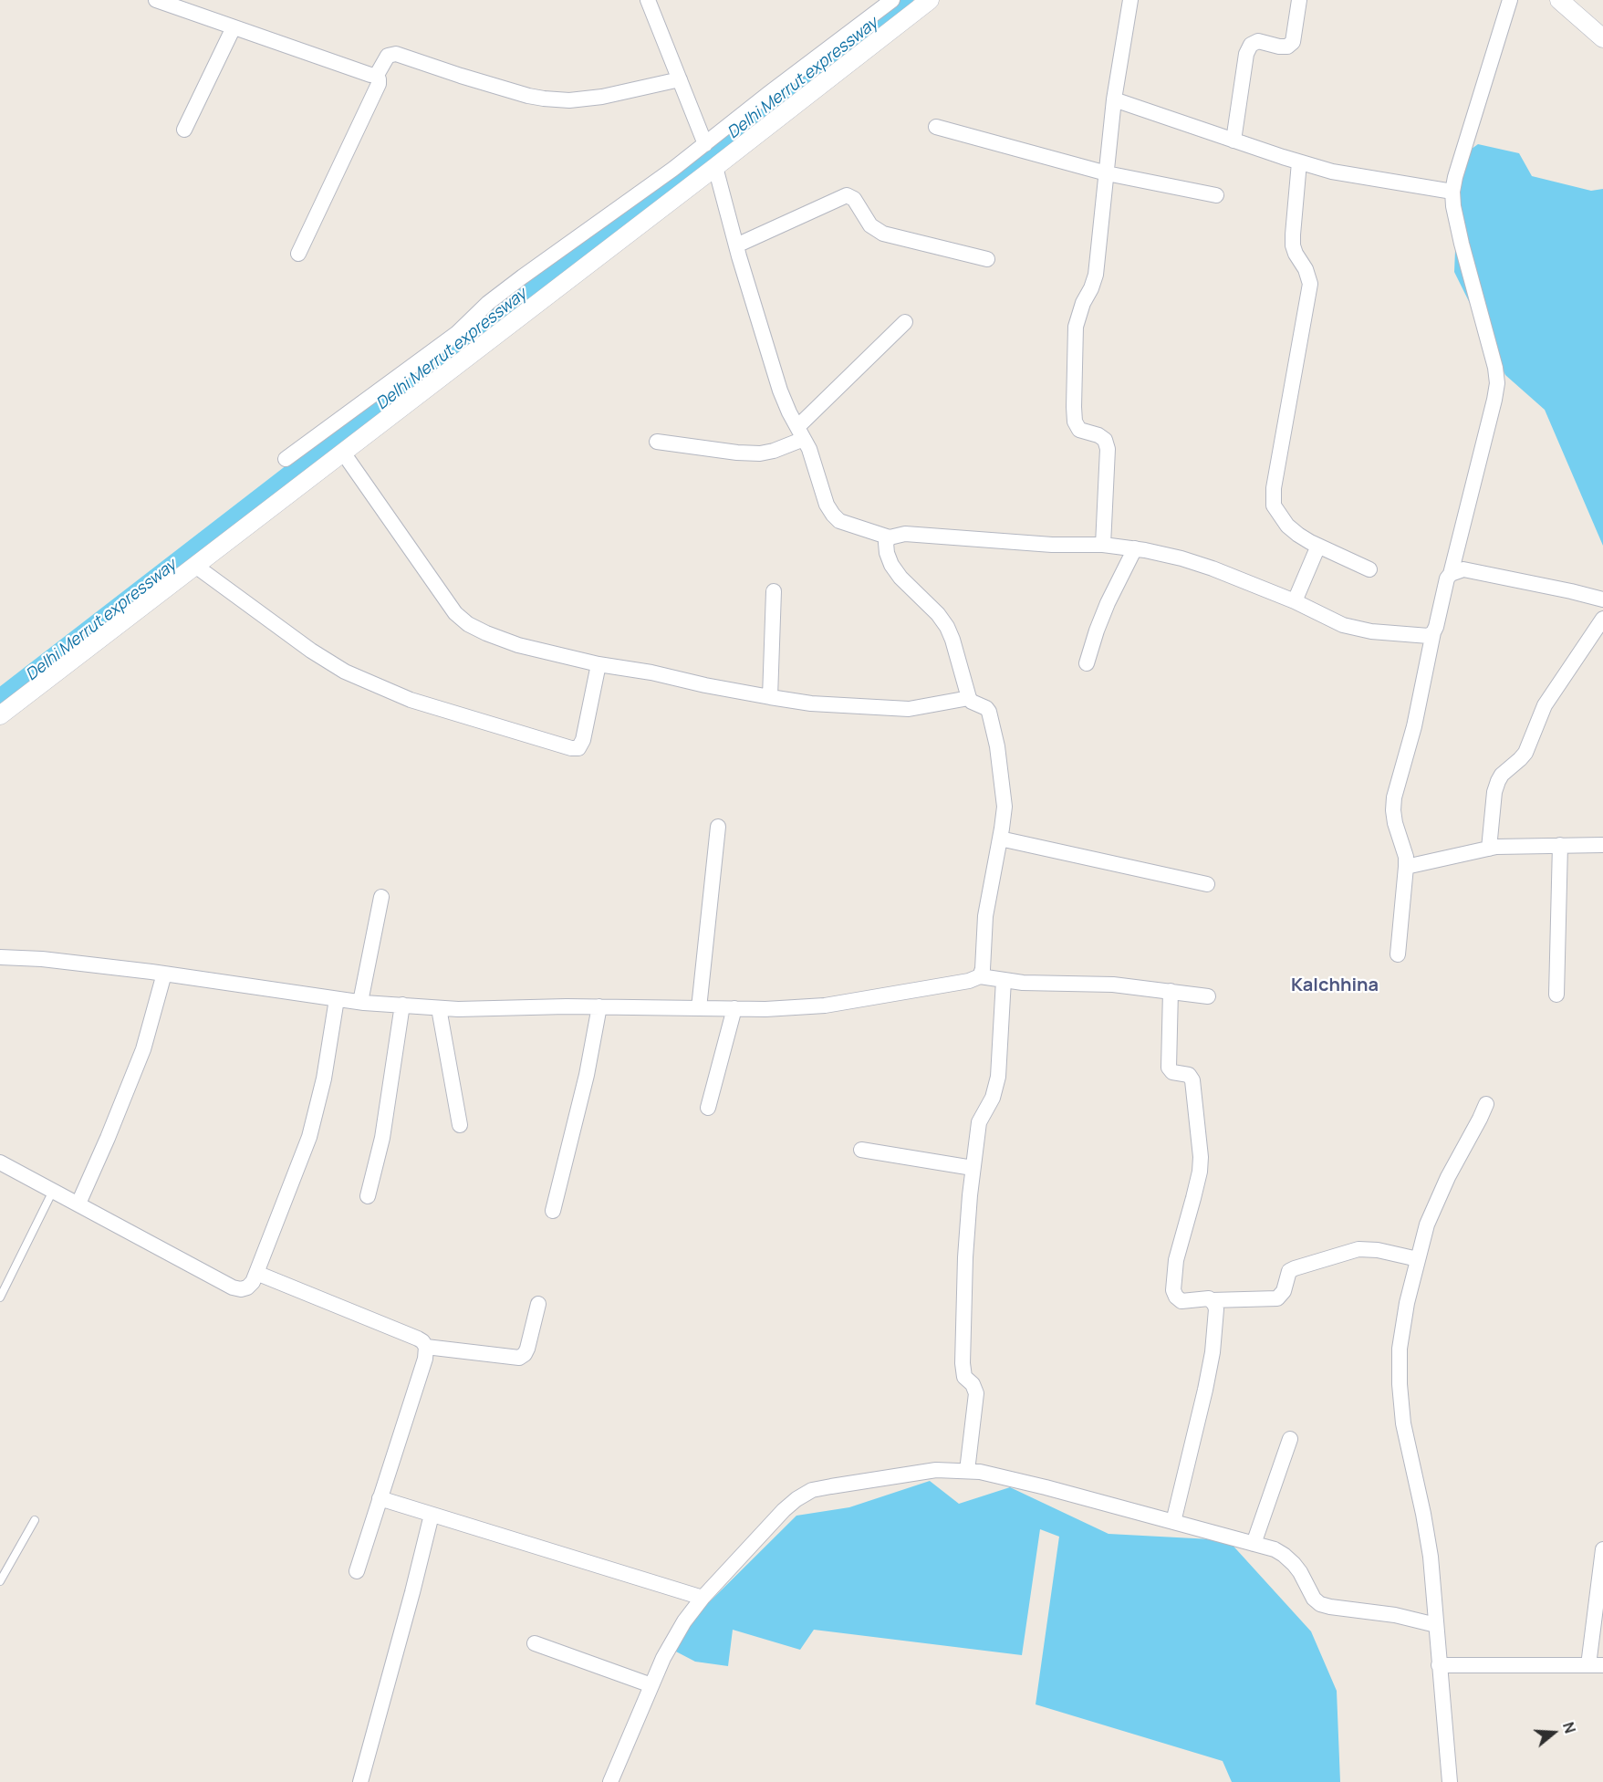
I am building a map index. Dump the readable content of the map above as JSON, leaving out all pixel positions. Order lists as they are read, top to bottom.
{
  "districts": ["Kalchhina"],
  "water": ["Delhi Merrut expressway"],
  "north": "right"
}
